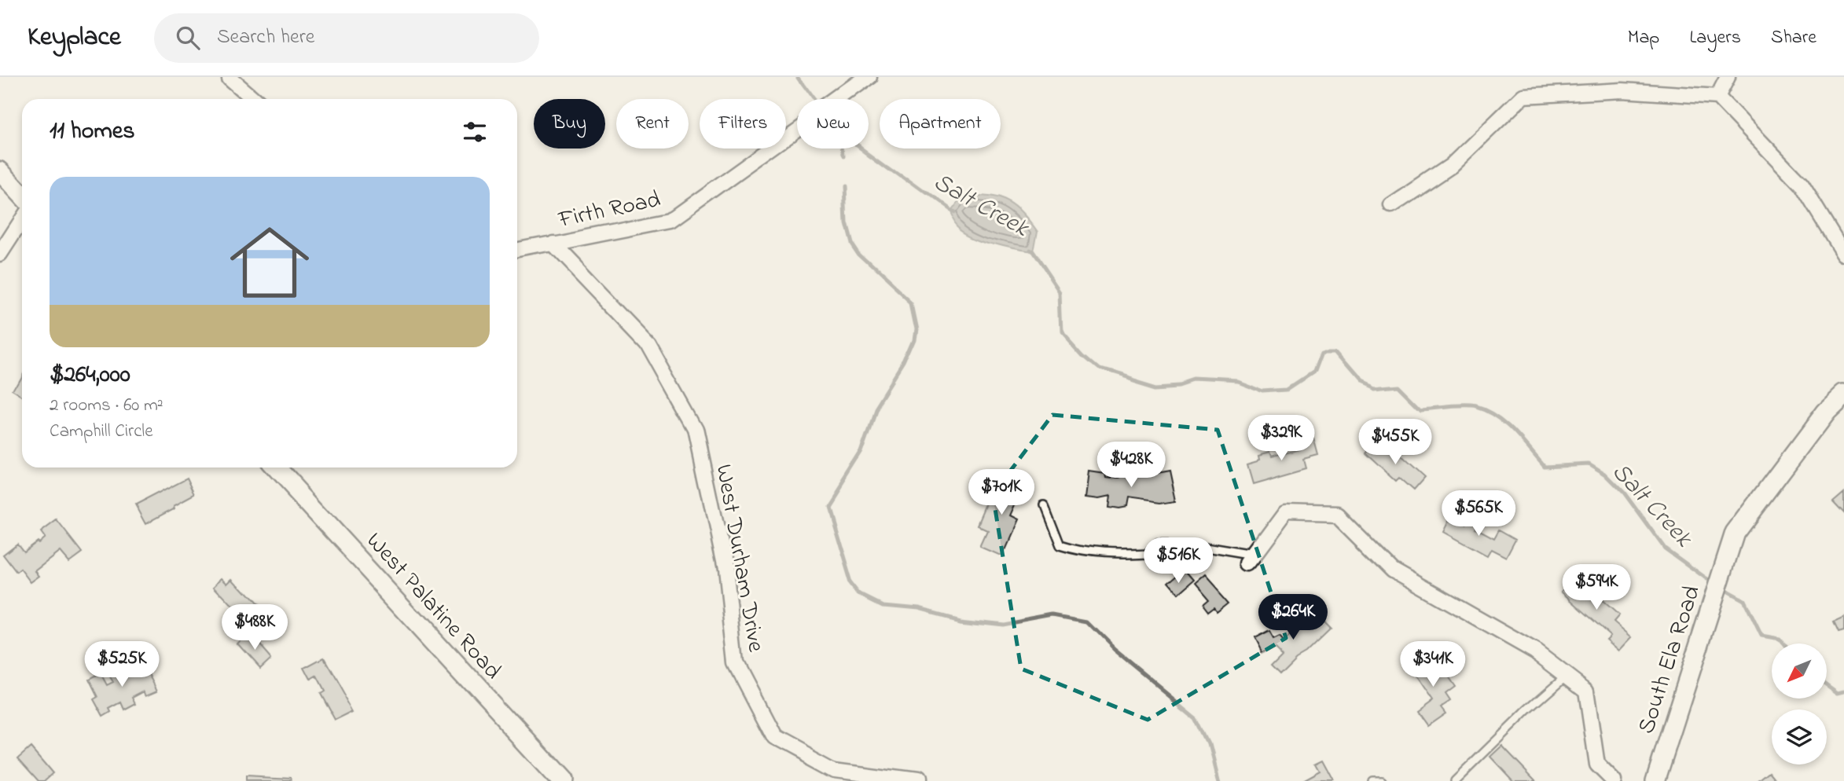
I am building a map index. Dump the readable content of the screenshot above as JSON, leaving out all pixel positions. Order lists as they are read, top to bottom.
{
  "streets": {
    "main road": ["West Palatine Road", "South Ela Road"],
    "street": ["Firth Road", "West Durham Drive"]
  },
  "crossings": [
    ["Firth Road", "West Durham Drive"]
  ],
  "water": ["Salt Creek"],
  "north": "bottom left",
  "page": {
    "header": "Keyplace",
    "search": "Search here",
    "nav": ["Map", "Layers", "Share"],
    "chip": [
      "Buy",
      "Rent",
      "Filters",
      "New",
      "Apartment"
    ],
    "heading": "11 homes",
    "list": [
      {
        "name": "$264,000",
        "note": "2 rooms · 60 m² · Camphill Circle"
      }
    ],
    "price": [
      "$329K",
      "$455K",
      "$428K",
      "$701K",
      "$565K",
      "$516K",
      "$594K",
      "$264K",
      "$488K",
      "$525K",
      "$341K"
    ]
  }
}
